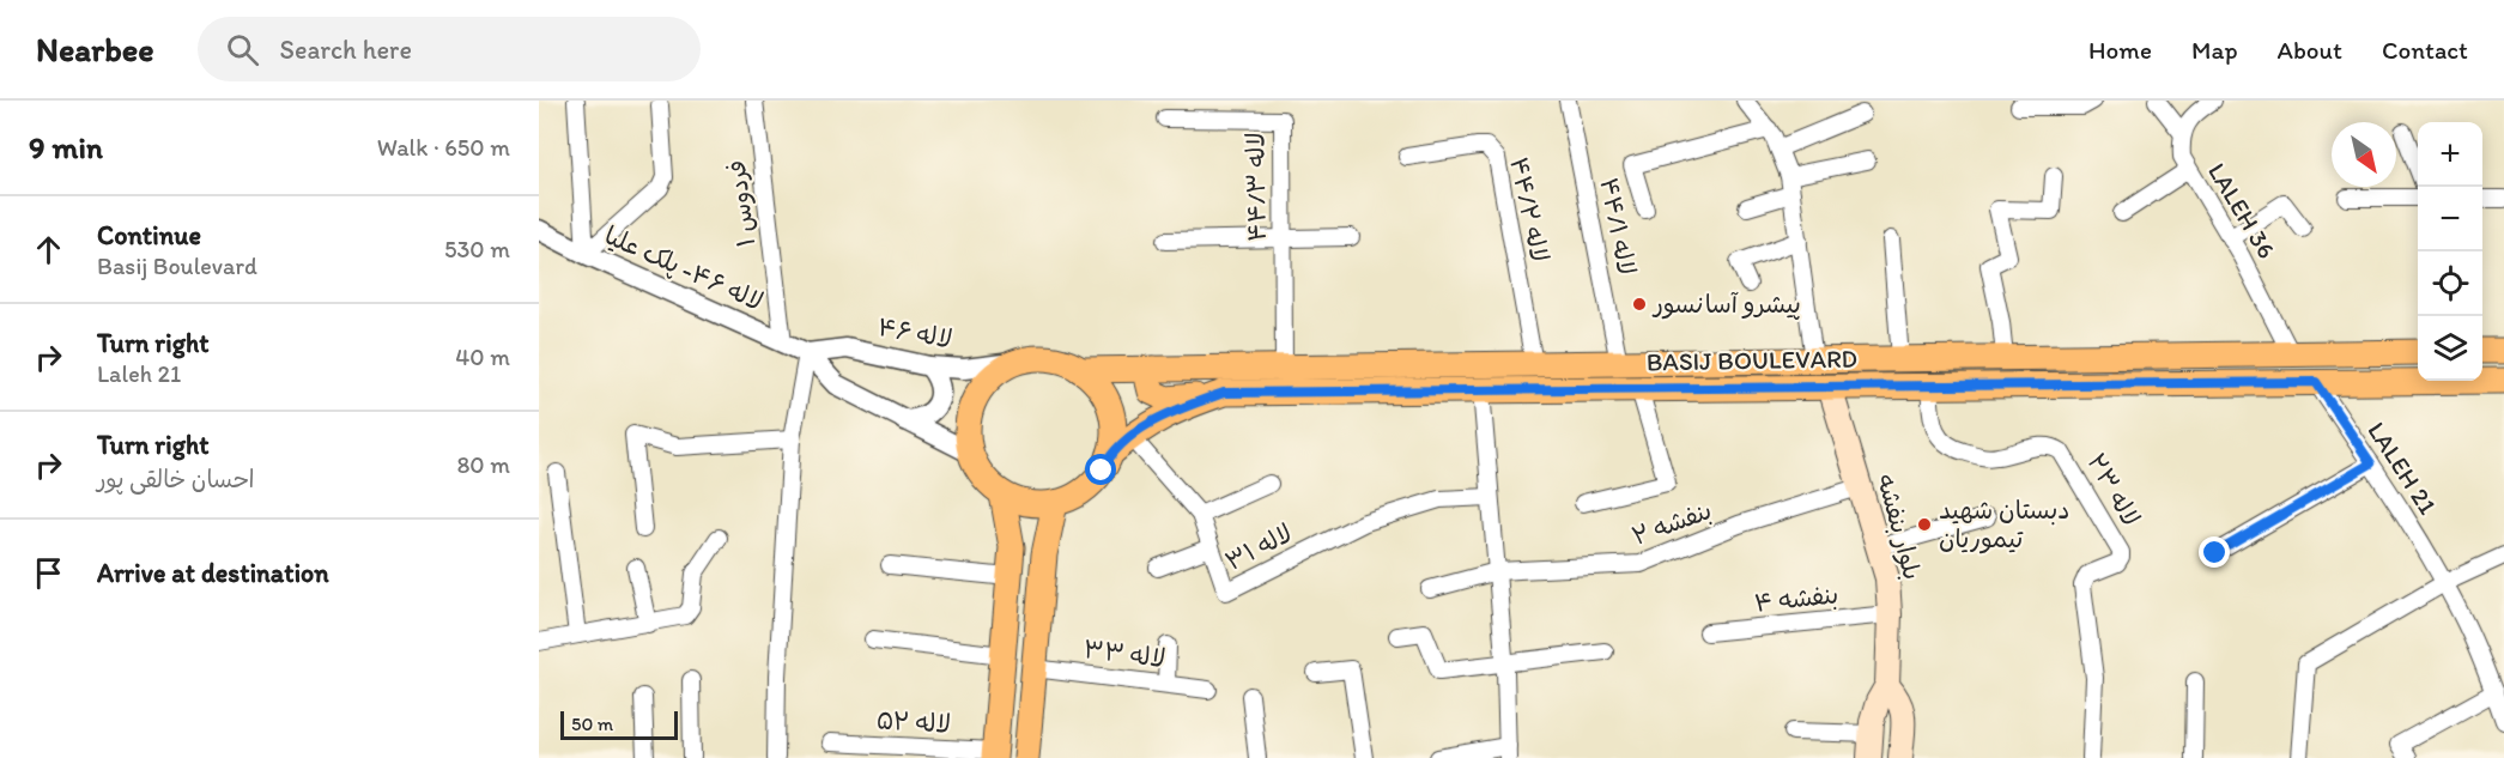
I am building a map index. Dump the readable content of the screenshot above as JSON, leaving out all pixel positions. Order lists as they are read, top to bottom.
{
  "streets": {
    "main road": ["BASIJ BOULEVARD", "بلوار بنفشه"],
    "street": [
      "لاله ۴۴/۳",
      "فردوس ۱",
      "لاله ۴۴/۲",
      "LALEH 36",
      "لاله ۴۴/۱",
      "لاله ۴۶- پلک علیا",
      "لاله ۴۶",
      "LALEH 21",
      "لاله ۲۳",
      "بنفشه ۲",
      "لاله ۳۱",
      "بنفشه ۴",
      "لاله ۳۳",
      "لاله ۵۲"
    ]
  },
  "crossings": [
    ["لاله ۴۴/۳", "BASIJ BOULEVARD"],
    ["فردوس ۱", "لاله ۴۶- پلک علیا"],
    ["لاله ۴۴/۲", "BASIJ BOULEVARD"],
    ["LALEH 36", "BASIJ BOULEVARD"],
    ["لاله ۴۴/۱", "BASIJ BOULEVARD"],
    ["لاله ۴۶- پلک علیا", "لاله ۴۶"],
    ["لاله ۴۶", "BASIJ BOULEVARD"],
    ["BASIJ BOULEVARD", "LALEH 21"],
    ["BASIJ BOULEVARD", "لاله ۲۳"],
    ["BASIJ BOULEVARD", "بلوار بنفشه"],
    ["BASIJ BOULEVARD", "لاله ۳۱"],
    ["بنفشه ۲", "بلوار بنفشه"],
    ["بلوار بنفشه", "بنفشه ۴"]
  ],
  "places": ["پیشرو آسانسور", "دبستان شهید تیموریان"],
  "scale_bar": "50 m",
  "north": "bottom right",
  "page": {
    "header": "Nearbee",
    "search": "Search here",
    "nav": [
      "Home",
      "Map",
      "About",
      "Contact"
    ],
    "heading": ["9 min", "Walk · 650 m"],
    "map_buttons": ["+", "−"],
    "list": [
      ["Continue", "Basij Boulevard", "530 m"],
      ["Turn right", "Laleh 21", "40 m"],
      ["Turn right", "احسان خالقی پور", "80 m"],
      "Arrive at destination"
    ],
    "scale": "50 m"
  }
}
